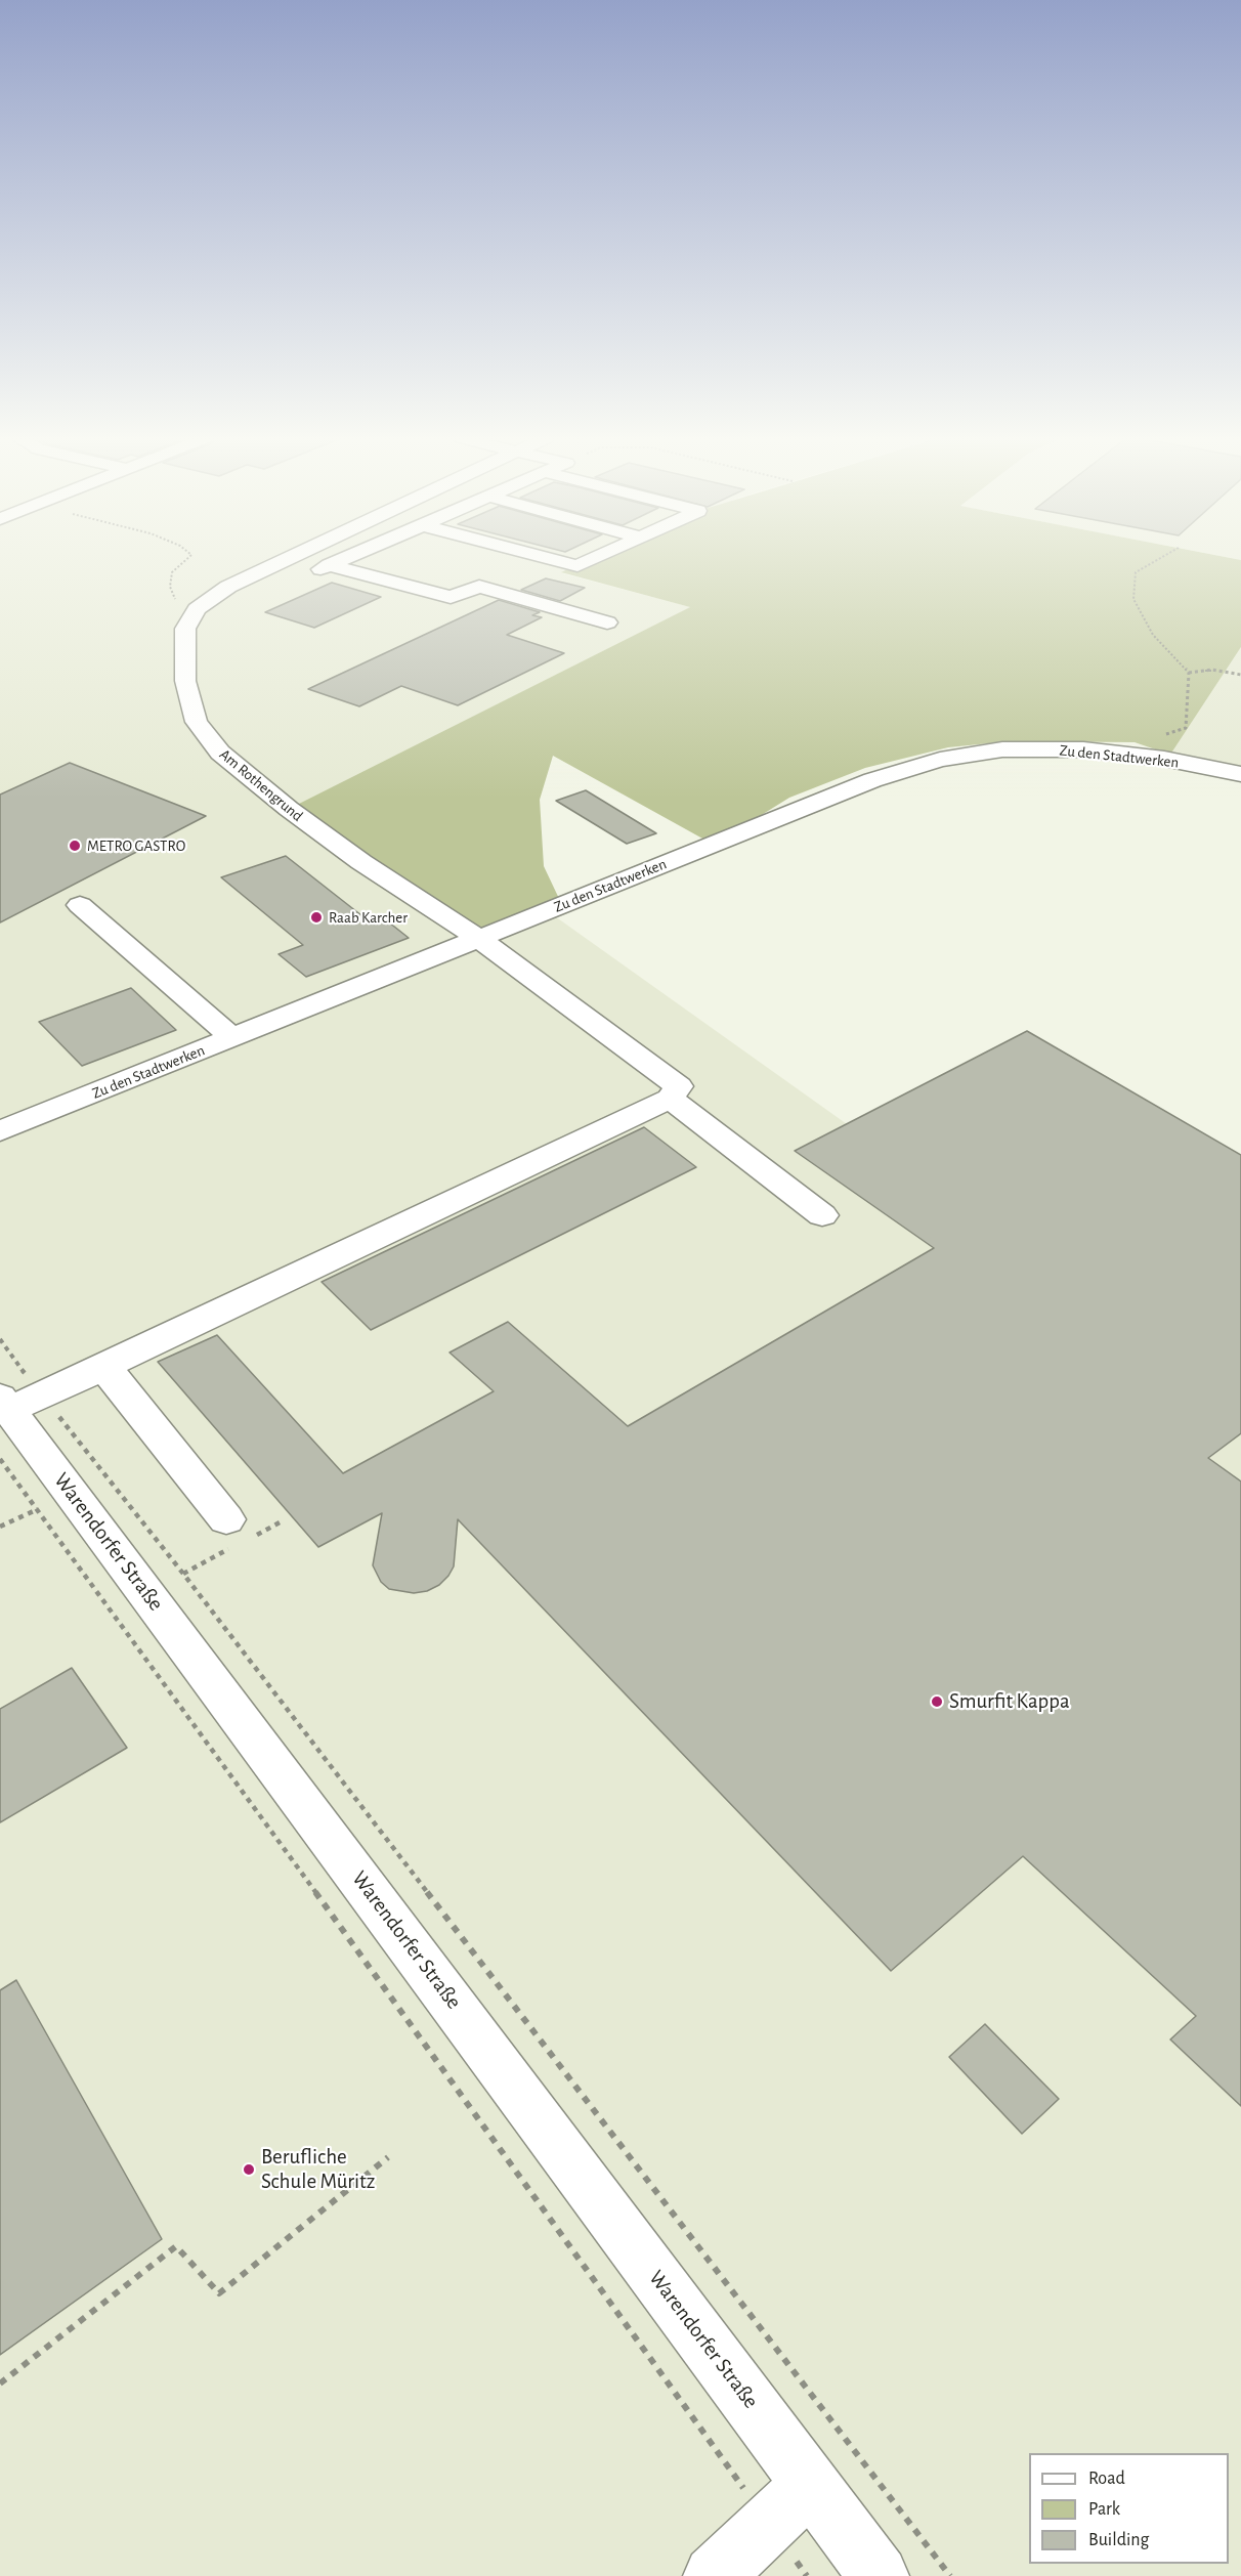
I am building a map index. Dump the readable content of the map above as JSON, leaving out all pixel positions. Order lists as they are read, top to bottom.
{
  "streets": {
    "street": ["Zu den Stadtwerken", "Am Rothengrund", "Warendorfer Straße"]
  },
  "crossings": [
    ["Zu den Stadtwerken", "Am Rothengrund"]
  ],
  "places": [
    "METRO GASTRO",
    "Raab Karcher",
    "Smurfit Kappa",
    "Berufliche Schule Müritz"
  ],
  "legend": ["Road", "Park", "Building"]
}
